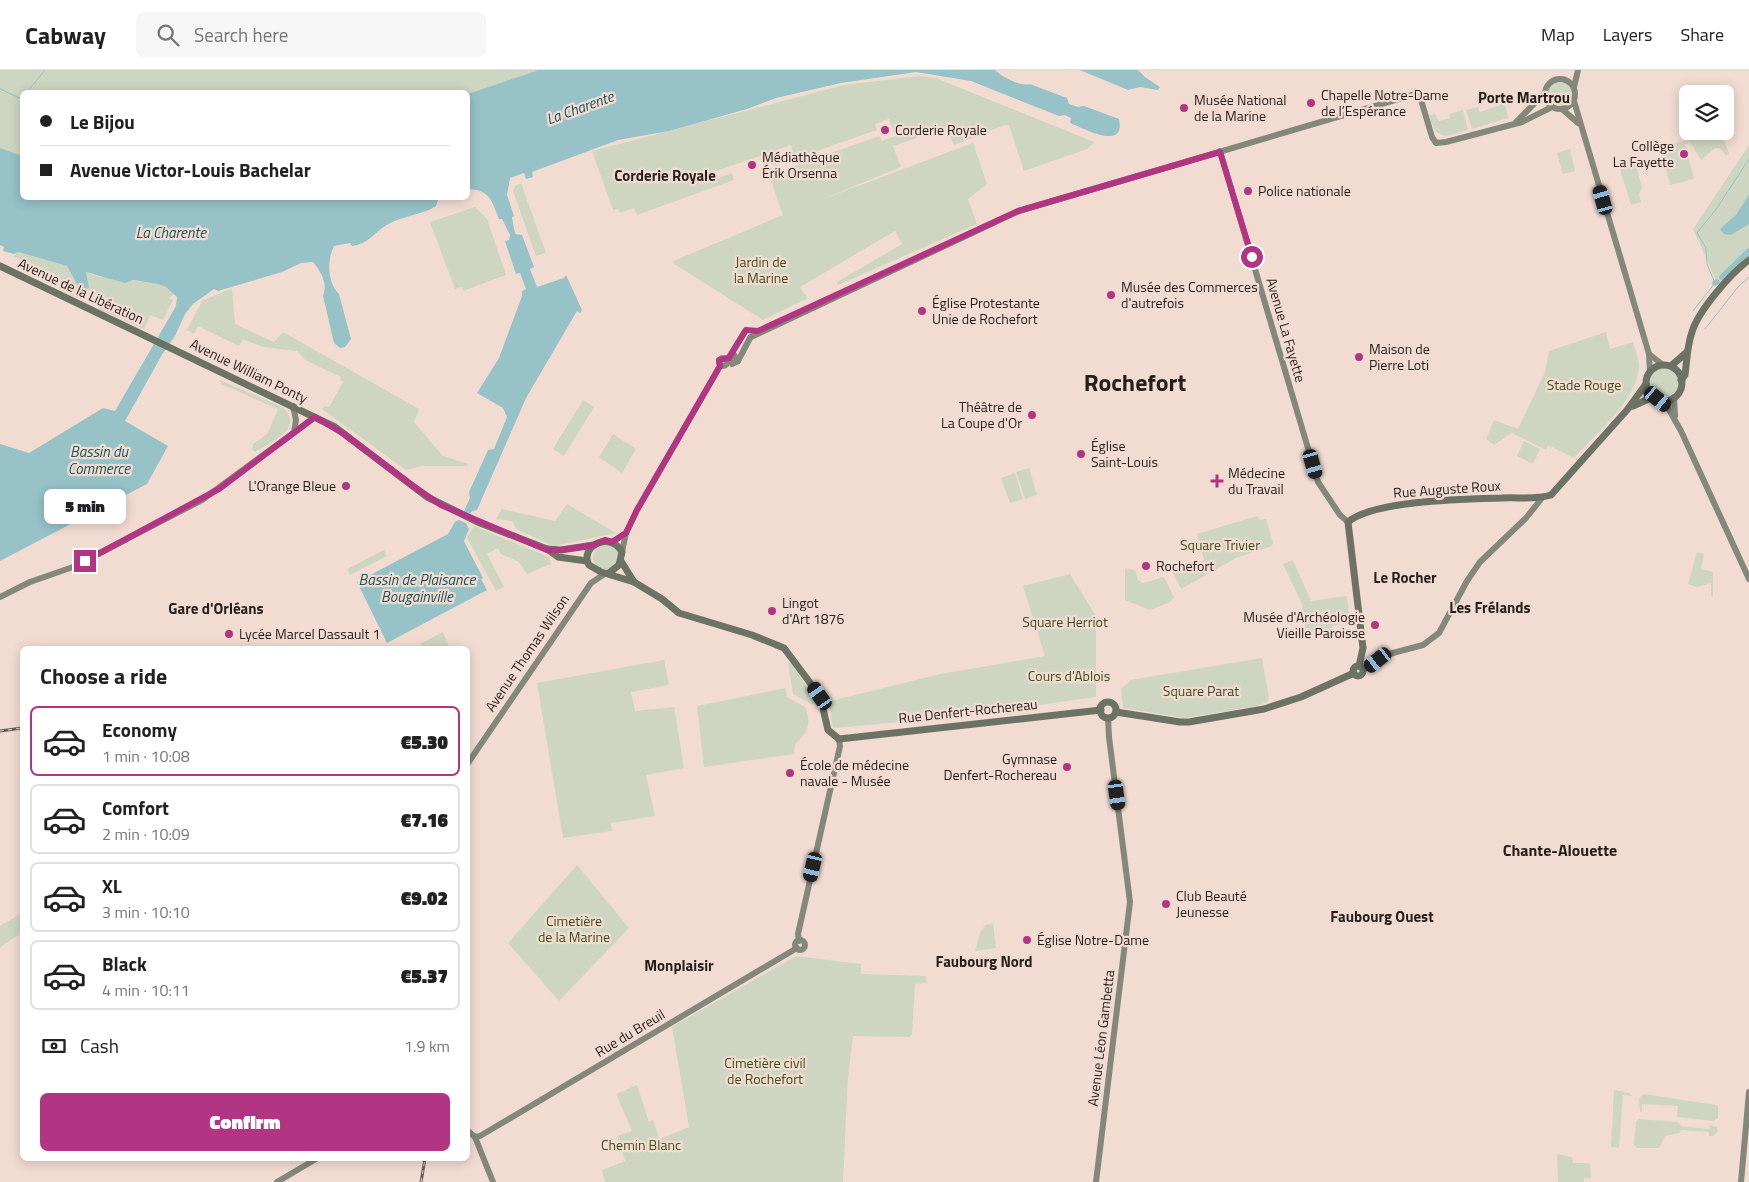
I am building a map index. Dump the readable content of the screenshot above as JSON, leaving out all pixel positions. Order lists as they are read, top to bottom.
{
  "streets": {
    "main road": [
      "Avenue de la Libération",
      "Avenue William Ponty",
      "Rue Auguste Roux",
      "Rue Denfert-Rochereau"
    ],
    "street": [
      "Avenue La Fayette",
      "Avenue Thomas Wilson",
      "Rue du Breuil",
      "Avenue Léon Gambetta"
    ]
  },
  "crossings": [
    ["Avenue de la Libération", "Avenue William Ponty"],
    ["Avenue La Fayette", "Rue Auguste Roux"],
    ["Rue Denfert-Rochereau", "Rue du Breuil"],
    ["Rue Denfert-Rochereau", "Avenue Léon Gambetta"]
  ],
  "districts": [
    "Porte Martrou",
    "Corderie Royale",
    "Rochefort",
    "Le Rocher",
    "Les Frélands",
    "Gare d'Orléans",
    "Chante-Alouette",
    "Faubourg Ouest",
    "Faubourg Nord",
    "Monplaisir"
  ],
  "water": ["La Charente", "Bassin du Commerce", "Bassin de Plaisance Bougainville"],
  "parks": [
    "Jardin de la Marine",
    "Stade Rouge",
    "Square Trivier",
    "Square Herriot",
    "Cours d'Ablois",
    "Square Parat",
    "Cimetière de la Marine",
    "Cimetière civil de Rochefort",
    "Chemin Blanc"
  ],
  "places": {
    "other": [
      "Chapelle Notre-Dame de l’Espérance",
      "Musée National de la Marine",
      "Corderie Royale",
      "Collège La Fayette",
      "Médiathèque Érik Orsenna",
      "Police nationale",
      "Musée des Commerces d'autrefois",
      "Église Protestante Unie de Rochefort",
      "Maison de Pierre Loti",
      "Théâtre de La Coupe d'Or",
      "Église Saint-Louis",
      "L'Orange Bleue",
      "Rochefort",
      "Lingot d'Art 1876",
      "Musée d'Archéologie Vieille Paroisse",
      "Lycée Marcel Dassault 1",
      "Gymnase Denfert-Rochereau",
      "École de médecine navale - Musée",
      "Club Beauté Jeunesse",
      "Église Notre-Dame"
    ],
    "health": ["Médecine du Travail"]
  },
  "page": {
    "header": "Cabway",
    "search": "Search here",
    "nav": ["Map", "Layers", "Share"],
    "banner": ["Le Bijou", "Avenue Victor-Louis Bachelar"],
    "bubble": "5 min",
    "heading": "Choose a ride",
    "list": [
      {
        "name": "Economy",
        "note": "1 min · 10:08",
        "value": "€5.30"
      },
      {
        "name": "Comfort",
        "note": "2 min · 10:09",
        "value": "€7.16"
      },
      {
        "name": "XL",
        "note": "3 min · 10:10",
        "value": "€9.02"
      },
      {
        "name": "Black",
        "note": "4 min · 10:11",
        "value": "€5.37"
      }
    ],
    "pay": ["Cash", "1.9 km"],
    "buttons": "Confirm"
  }
}
